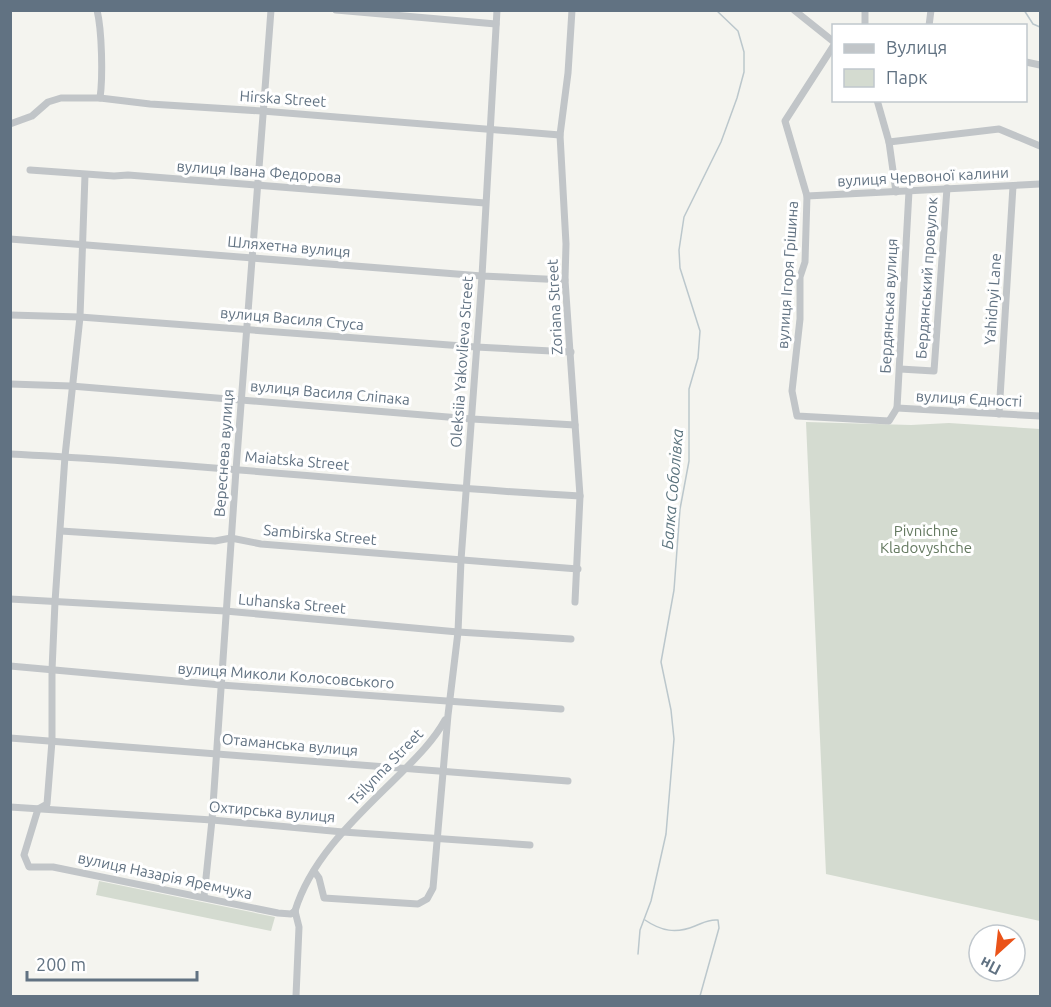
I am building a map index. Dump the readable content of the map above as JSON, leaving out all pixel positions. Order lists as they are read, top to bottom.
{
  "streets": {
    "street": [
      "Hirska Street",
      "вулиця Івана Федорова",
      "вулиця Червоної калини",
      "Шляхетна вулиця",
      "вулиця Ігоря Грішина",
      "Бердянський провулок",
      "Yahidnyi Lane",
      "Бердянська вулиця",
      "Zoriana Street",
      "вулиця Василя Стуса",
      "Oleksiia Yakovlieva Street",
      "вулиця Василя Сліпака",
      "вулиця Єдності",
      "Вереснева вулиця",
      "Maiatska Street",
      "Sambirska Street",
      "Luhanska Street",
      "вулиця Миколи Колосовського",
      "Отаманська вулиця",
      "Tsilynna Street",
      "Охтирська вулиця",
      "вулиця Назарія Яремчука"
    ]
  },
  "crossings": [
    ["Hirska Street", "Zoriana Street"],
    ["Hirska Street", "Oleksiia Yakovlieva Street"],
    ["Hirska Street", "Вереснева вулиця"],
    ["вулиця Івана Федорова", "Oleksiia Yakovlieva Street"],
    ["вулиця Івана Федорова", "Вереснева вулиця"],
    ["вулиця Червоної калини", "вулиця Ігоря Грішина"],
    ["вулиця Червоної калини", "Бердянський провулок"],
    ["вулиця Червоної калини", "Yahidnyi Lane"],
    ["вулиця Червоної калини", "Бердянська вулиця"],
    ["Шляхетна вулиця", "Zoriana Street"],
    ["Шляхетна вулиця", "Oleksiia Yakovlieva Street"],
    ["Шляхетна вулиця", "Вереснева вулиця"],
    ["вулиця Ігоря Грішина", "Бердянська вулиця"],
    ["Бердянський провулок", "Бердянська вулиця"],
    ["Yahidnyi Lane", "вулиця Єдності"],
    ["Бердянська вулиця", "вулиця Єдності"],
    ["Zoriana Street", "вулиця Василя Стуса"],
    ["Zoriana Street", "вулиця Василя Сліпака"],
    ["Zoriana Street", "Maiatska Street"],
    ["Zoriana Street", "Sambirska Street"],
    ["вулиця Василя Стуса", "Oleksiia Yakovlieva Street"],
    ["вулиця Василя Стуса", "Вереснева вулиця"],
    ["Oleksiia Yakovlieva Street", "вулиця Василя Сліпака"],
    ["Oleksiia Yakovlieva Street", "Maiatska Street"],
    ["Oleksiia Yakovlieva Street", "Sambirska Street"],
    ["Oleksiia Yakovlieva Street", "Luhanska Street"],
    ["Oleksiia Yakovlieva Street", "вулиця Миколи Колосовського"],
    ["Oleksiia Yakovlieva Street", "Tsilynna Street"],
    ["вулиця Василя Сліпака", "Вереснева вулиця"],
    ["Вереснева вулиця", "Maiatska Street"],
    ["Вереснева вулиця", "Sambirska Street"],
    ["Вереснева вулиця", "Luhanska Street"],
    ["Вереснева вулиця", "вулиця Миколи Колосовського"],
    ["Вереснева вулиця", "Отаманська вулиця"],
    ["Вереснева вулиця", "Охтирська вулиця"],
    ["Вереснева вулиця", "вулиця Назарія Яремчука"],
    ["Отаманська вулиця", "Tsilynna Street"],
    ["Tsilynna Street", "Охтирська вулиця"],
    ["Tsilynna Street", "вулиця Назарія Яремчука"],
    ["Охтирська вулиця", "вулиця Назарія Яремчука"]
  ],
  "water": ["Балка Соболівка"],
  "parks": ["Pivnichne Kladovyshche"],
  "legend": ["Вулиця", "Парк"],
  "scale_bar": "200 m",
  "north": "bottom left"
}
